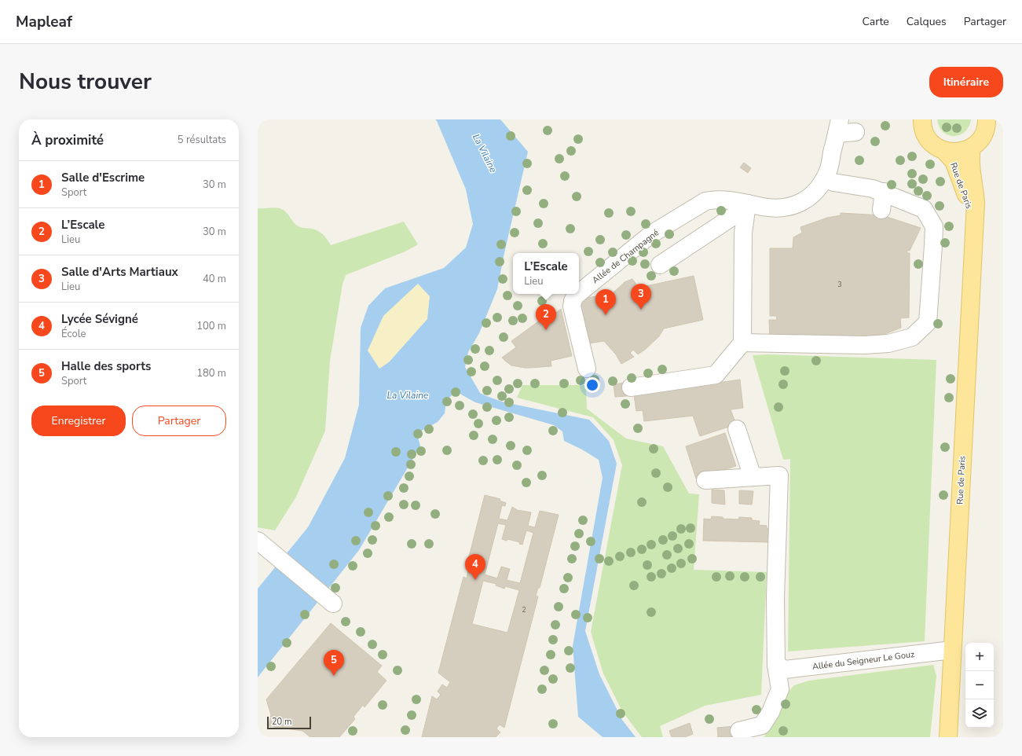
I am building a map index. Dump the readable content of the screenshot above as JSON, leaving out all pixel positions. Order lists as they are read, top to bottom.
{
  "streets": {
    "main road": ["Rue de Paris"],
    "street": ["Allée de Champagné", "Allée du Seigneur Le Gouz"]
  },
  "crossings": [
    ["Rue de Paris", "Allée du Seigneur Le Gouz"]
  ],
  "water": ["La Vilaine"],
  "house_numbers": ["3", "2"],
  "scale_bar": "20 m",
  "page": {
    "header": "Mapleaf",
    "nav": ["Carte", "Calques", "Partager"],
    "title": "Nous trouver",
    "buttons": [
      "Itinéraire",
      ["Enregistrer", "Partager"]
    ],
    "heading": ["À proximité", "5 résultats"],
    "list": [
      {
        "mark": "1",
        "name": "Salle d'Escrime",
        "note": "Sport",
        "value": "30 m"
      },
      {
        "mark": "2",
        "name": "L’Escale",
        "note": "Lieu",
        "value": "30 m"
      },
      {
        "mark": "3",
        "name": "Salle d'Arts Martiaux",
        "note": "Lieu",
        "value": "40 m"
      },
      {
        "mark": "4",
        "name": "Lycée Sévigné",
        "note": "École",
        "value": "100 m"
      },
      {
        "mark": "5",
        "name": "Halle des sports",
        "note": "Sport",
        "value": "180 m"
      }
    ],
    "popup": ["L’Escale", "Lieu"],
    "pins": [
      "3",
      "1",
      "2",
      "4",
      "5"
    ],
    "map_buttons": ["+", "−"],
    "scale": "20 m"
  }
}
